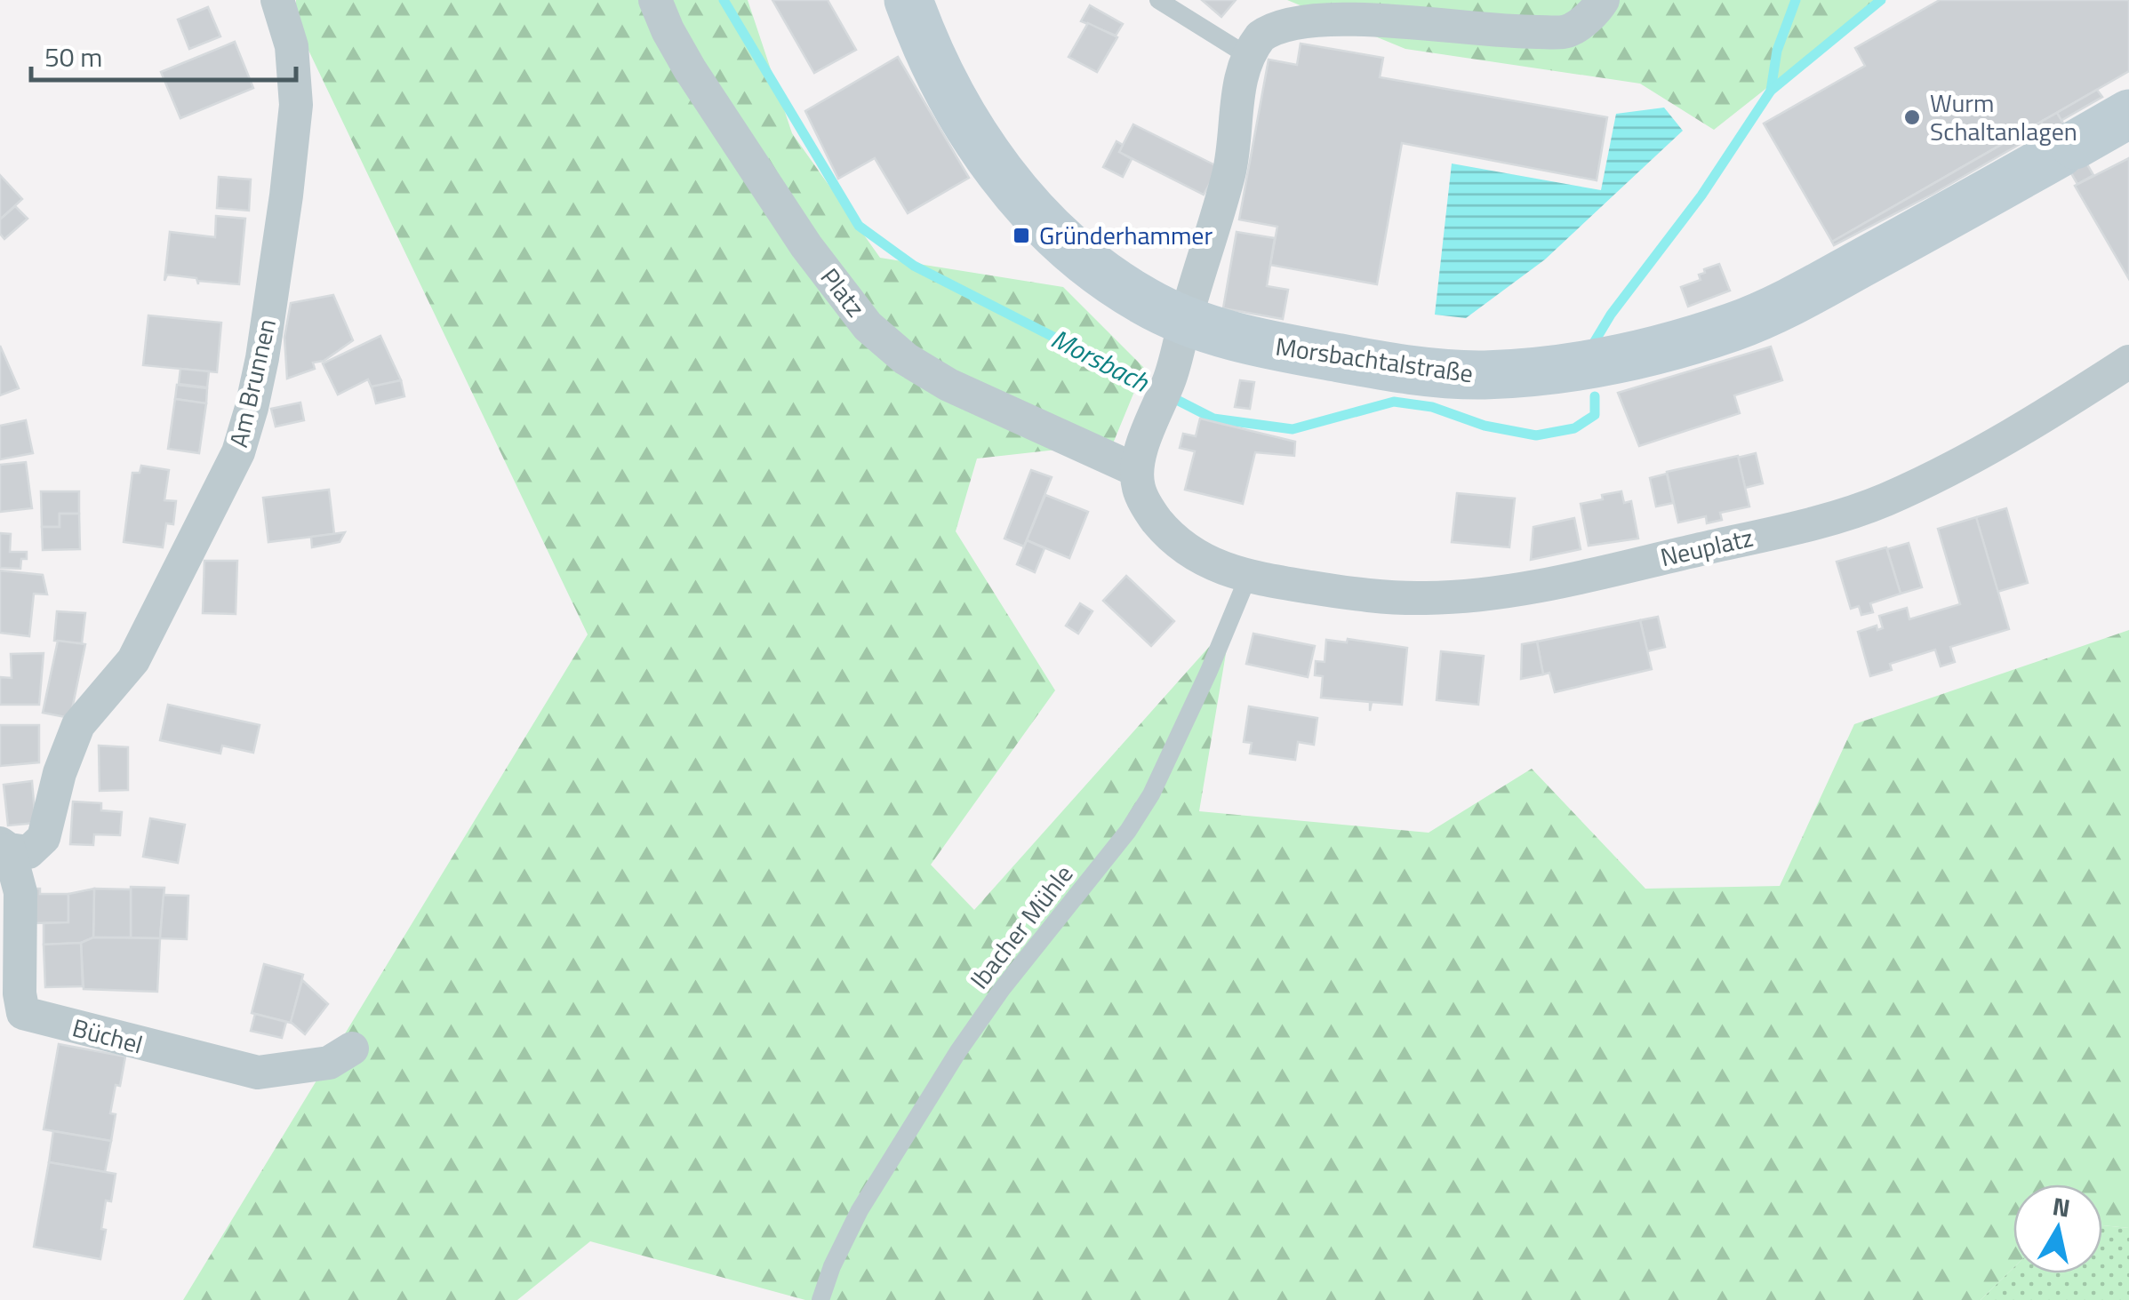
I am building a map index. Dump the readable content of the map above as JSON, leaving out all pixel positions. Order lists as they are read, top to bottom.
{
  "streets": {
    "main road": ["Morsbachtalstraße"],
    "street": [
      "Platz",
      "Am Brunnen",
      "Neuplatz",
      "Büchel"
    ],
    "lane": ["Ibacher Mühle"]
  },
  "crossings": [
    ["Am Brunnen", "Büchel"],
    ["Neuplatz", "Ibacher Mühle"]
  ],
  "water": ["Morsbach"],
  "places": {
    "other": ["Wurm Schaltanlagen"],
    "transit": ["Gründerhammer"]
  },
  "scale_bar": "50 m",
  "north": "top"
}
